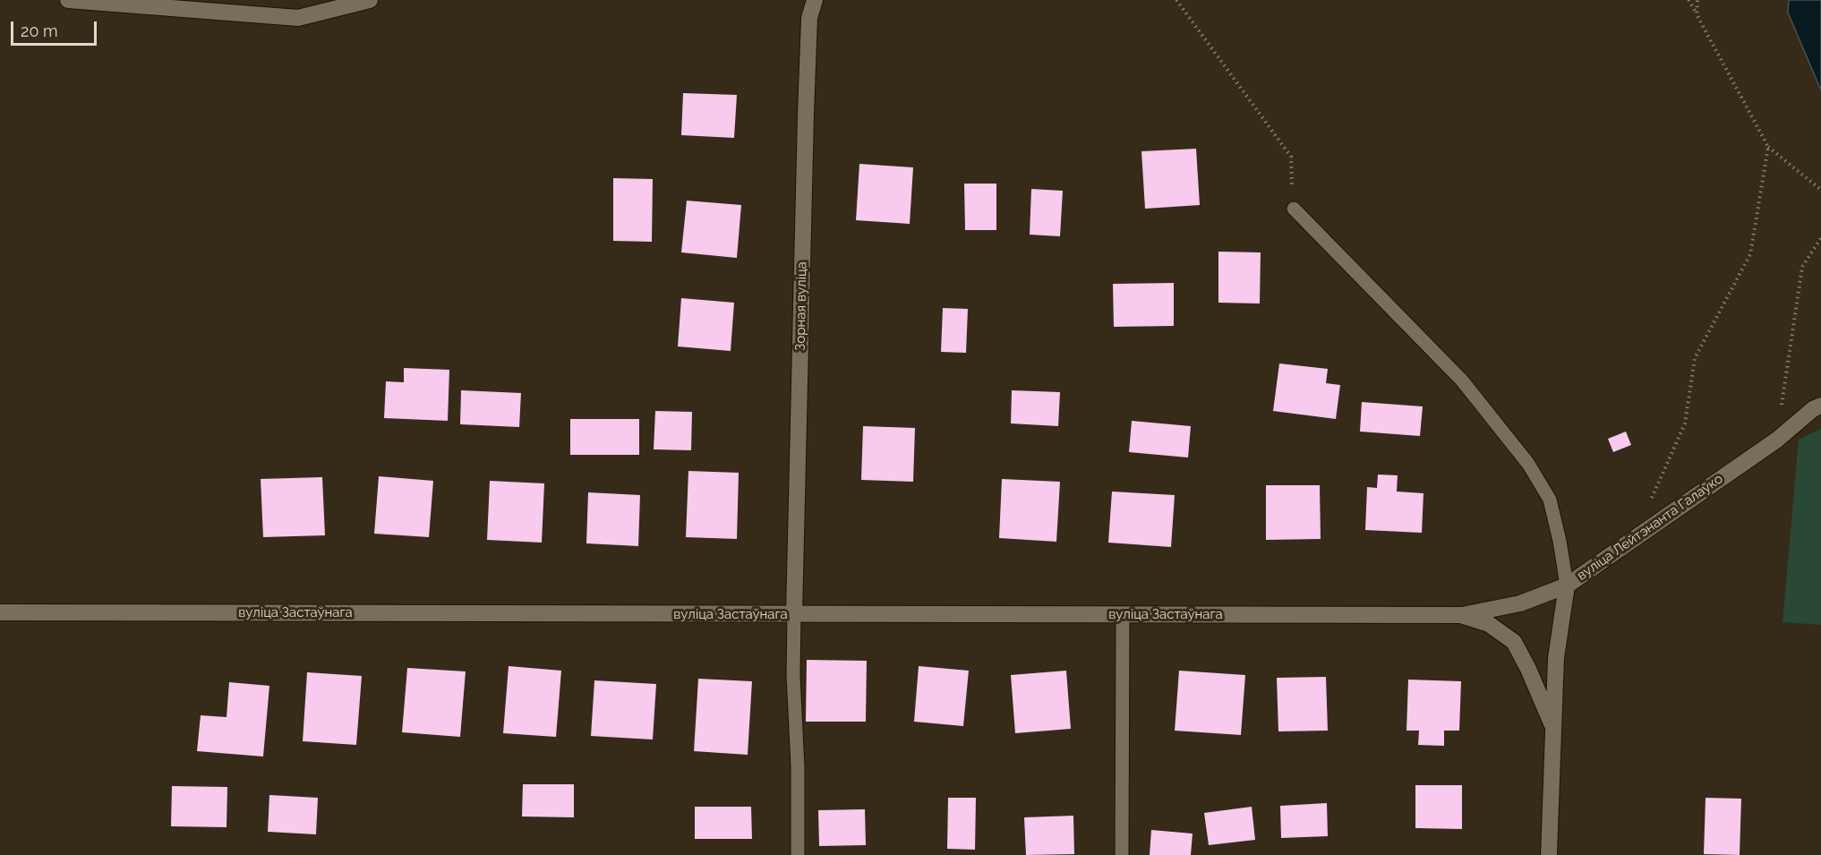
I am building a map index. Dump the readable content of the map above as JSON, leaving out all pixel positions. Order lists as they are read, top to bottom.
{
  "streets": {
    "street": ["Зорная вуліца", "вуліца Лейтэнанта Галаўко", "вуліца Застаўнага"]
  },
  "crossings": [
    ["Зорная вуліца", "вуліца Застаўнага"],
    ["вуліца Лейтэнанта Галаўко", "вуліца Застаўнага"]
  ],
  "scale_bar": "20 m"
}
